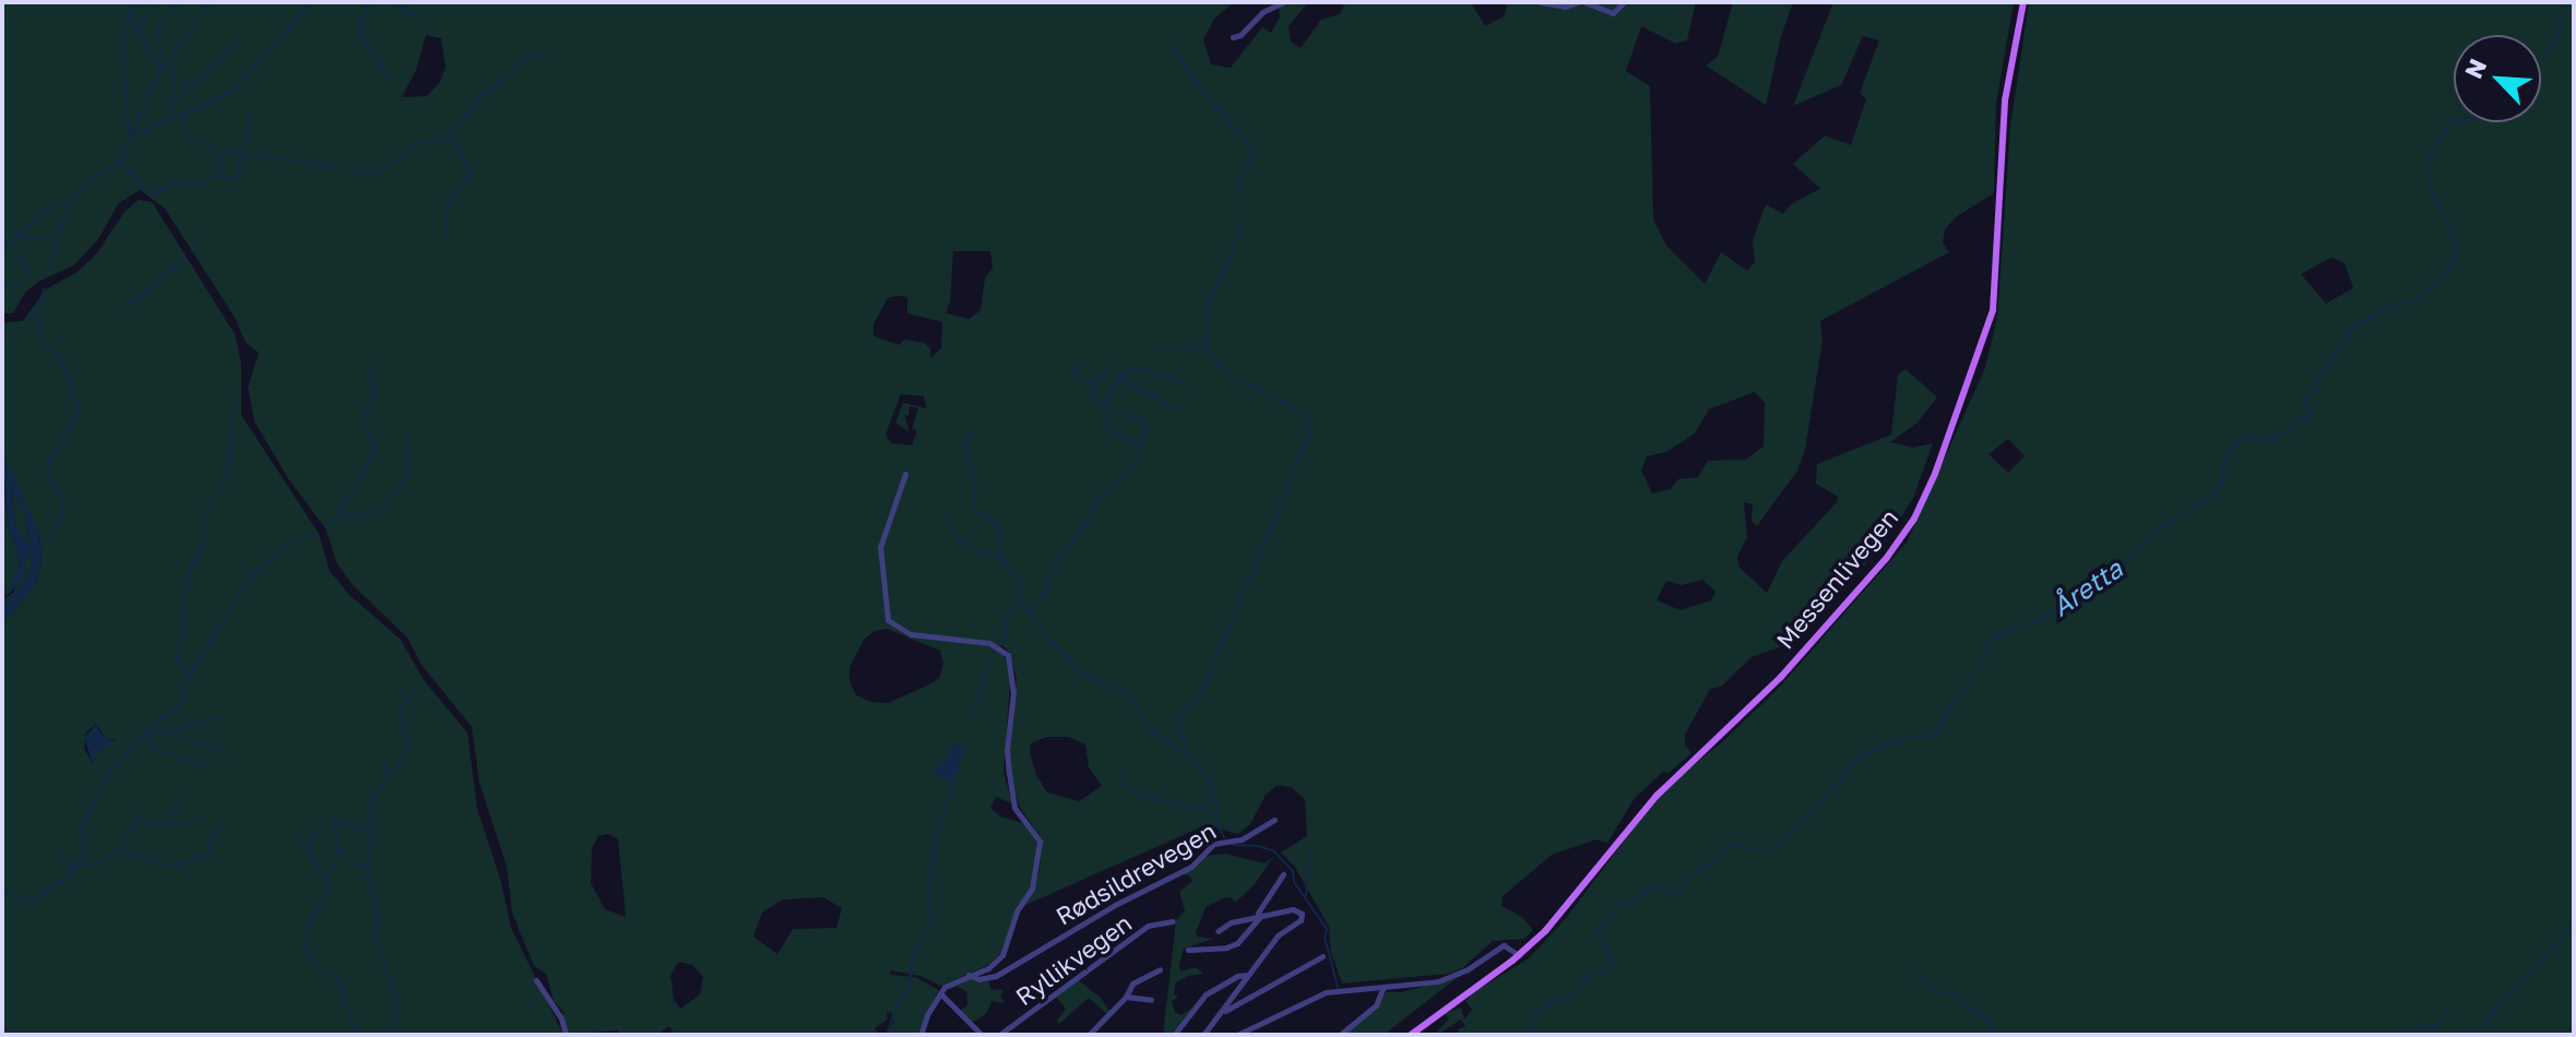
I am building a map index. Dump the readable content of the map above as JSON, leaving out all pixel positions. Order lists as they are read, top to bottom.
{
  "streets": {
    "main road": ["Messenlivegen"],
    "street": ["Rødsildrevegen", "Ryllikvegen"]
  },
  "water": ["Åretta"],
  "north": "top left"
}
